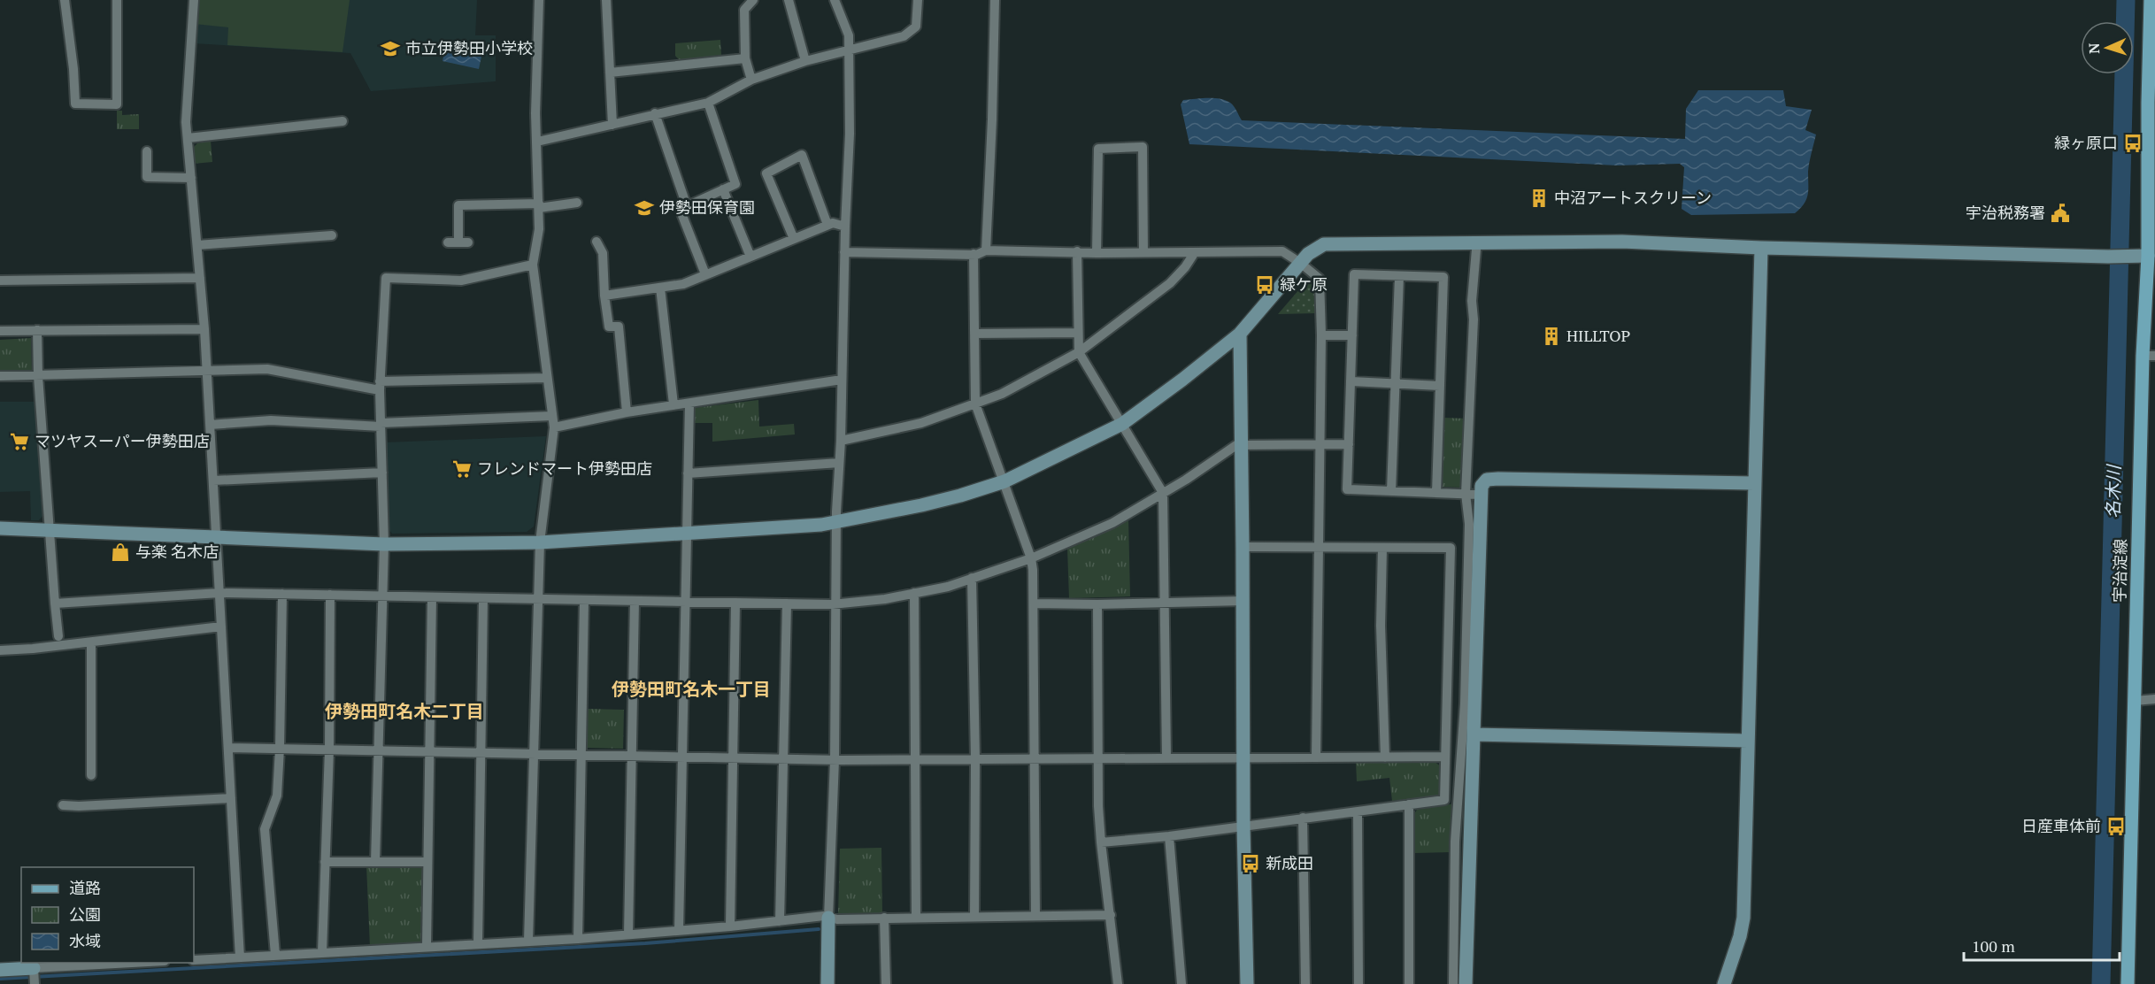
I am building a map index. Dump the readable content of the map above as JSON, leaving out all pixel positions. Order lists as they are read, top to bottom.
{
  "streets": {
    "main road": ["宇治淀線"]
  },
  "districts": ["伊勢田町名木一丁目", "伊勢田町名木二丁目"],
  "water": ["名木川"],
  "places": {
    "school or university": ["市立伊勢田小学校", "伊勢田保育園"],
    "bus stop": [
      "緑ヶ原口",
      "緑ケ原",
      "日産車体前",
      "新成田"
    ],
    "building": ["中沼アートスクリーン", "HILLTOP"],
    "public building": ["宇治税務署"],
    "supermarket": ["マツヤスーパー伊勢田店", "フレンドマート伊勢田店"],
    "shop": ["与楽 名木店"]
  },
  "legend": ["道路", "公園", "水域"],
  "scale_bar": "100 m",
  "north": "left"
}
